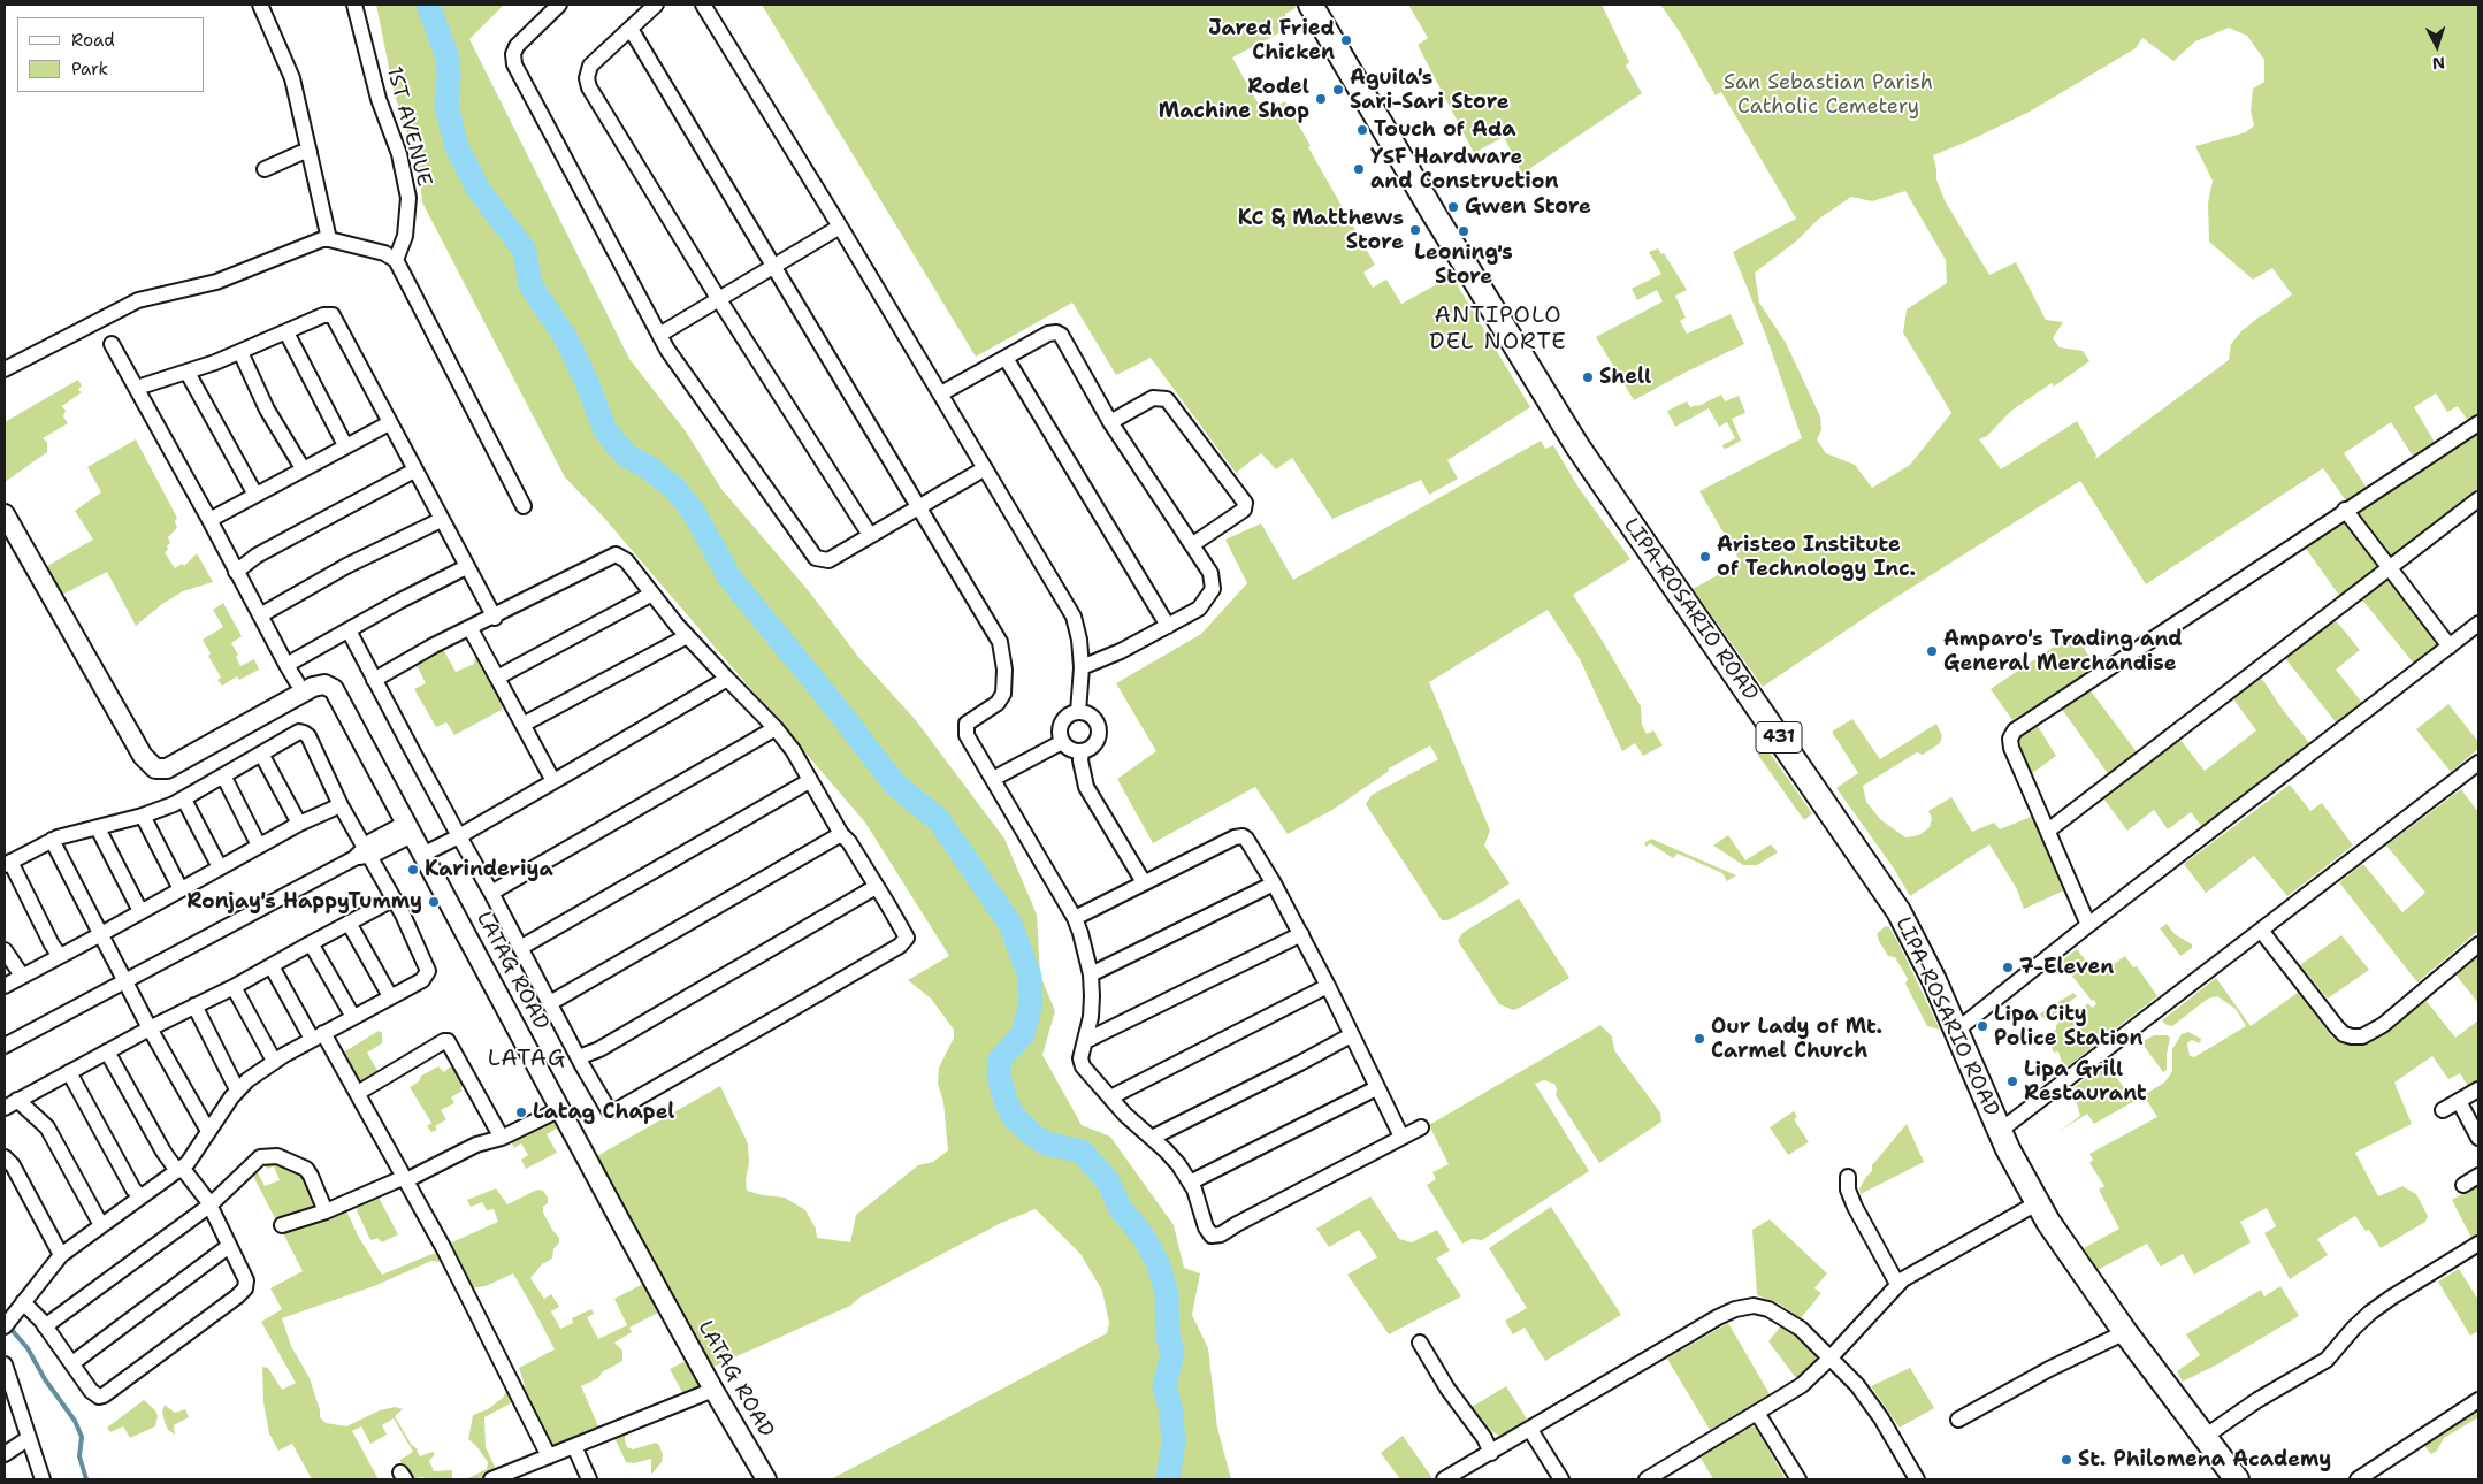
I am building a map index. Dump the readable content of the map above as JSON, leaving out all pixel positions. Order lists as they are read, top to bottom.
{
  "streets": {
    "main road": ["LIPA-ROSARIO ROAD", "431"],
    "street": ["1ST AVENUE", "LATAG ROAD"]
  },
  "districts": ["ANTIPOLO DEL NORTE", "LATAG"],
  "parks": ["San Sebastian Parish Catholic Cemetery"],
  "places": [
    "Jared Fried Chicken",
    "Aguila's Sari-Sari Store",
    "Rodel Machine Shop",
    "Touch of Ada",
    "YSF Hardware and Construction",
    "Gwen Store",
    "KC & Matthews Store",
    "Leoning's Store",
    "Shell",
    "Aristeo Institute of Technology Inc.",
    "Amparo's Trading and General Merchandise",
    "Karinderiya",
    "Ronjay's HappyTummy",
    "7-Eleven",
    "Lipa City Police Station",
    "Our Lady of Mt. Carmel Church",
    "Lipa Grill Restaurant",
    "Latag Chapel",
    "St. Philomena Academy"
  ],
  "legend": ["Road", "Park"],
  "north": "bottom"
}
